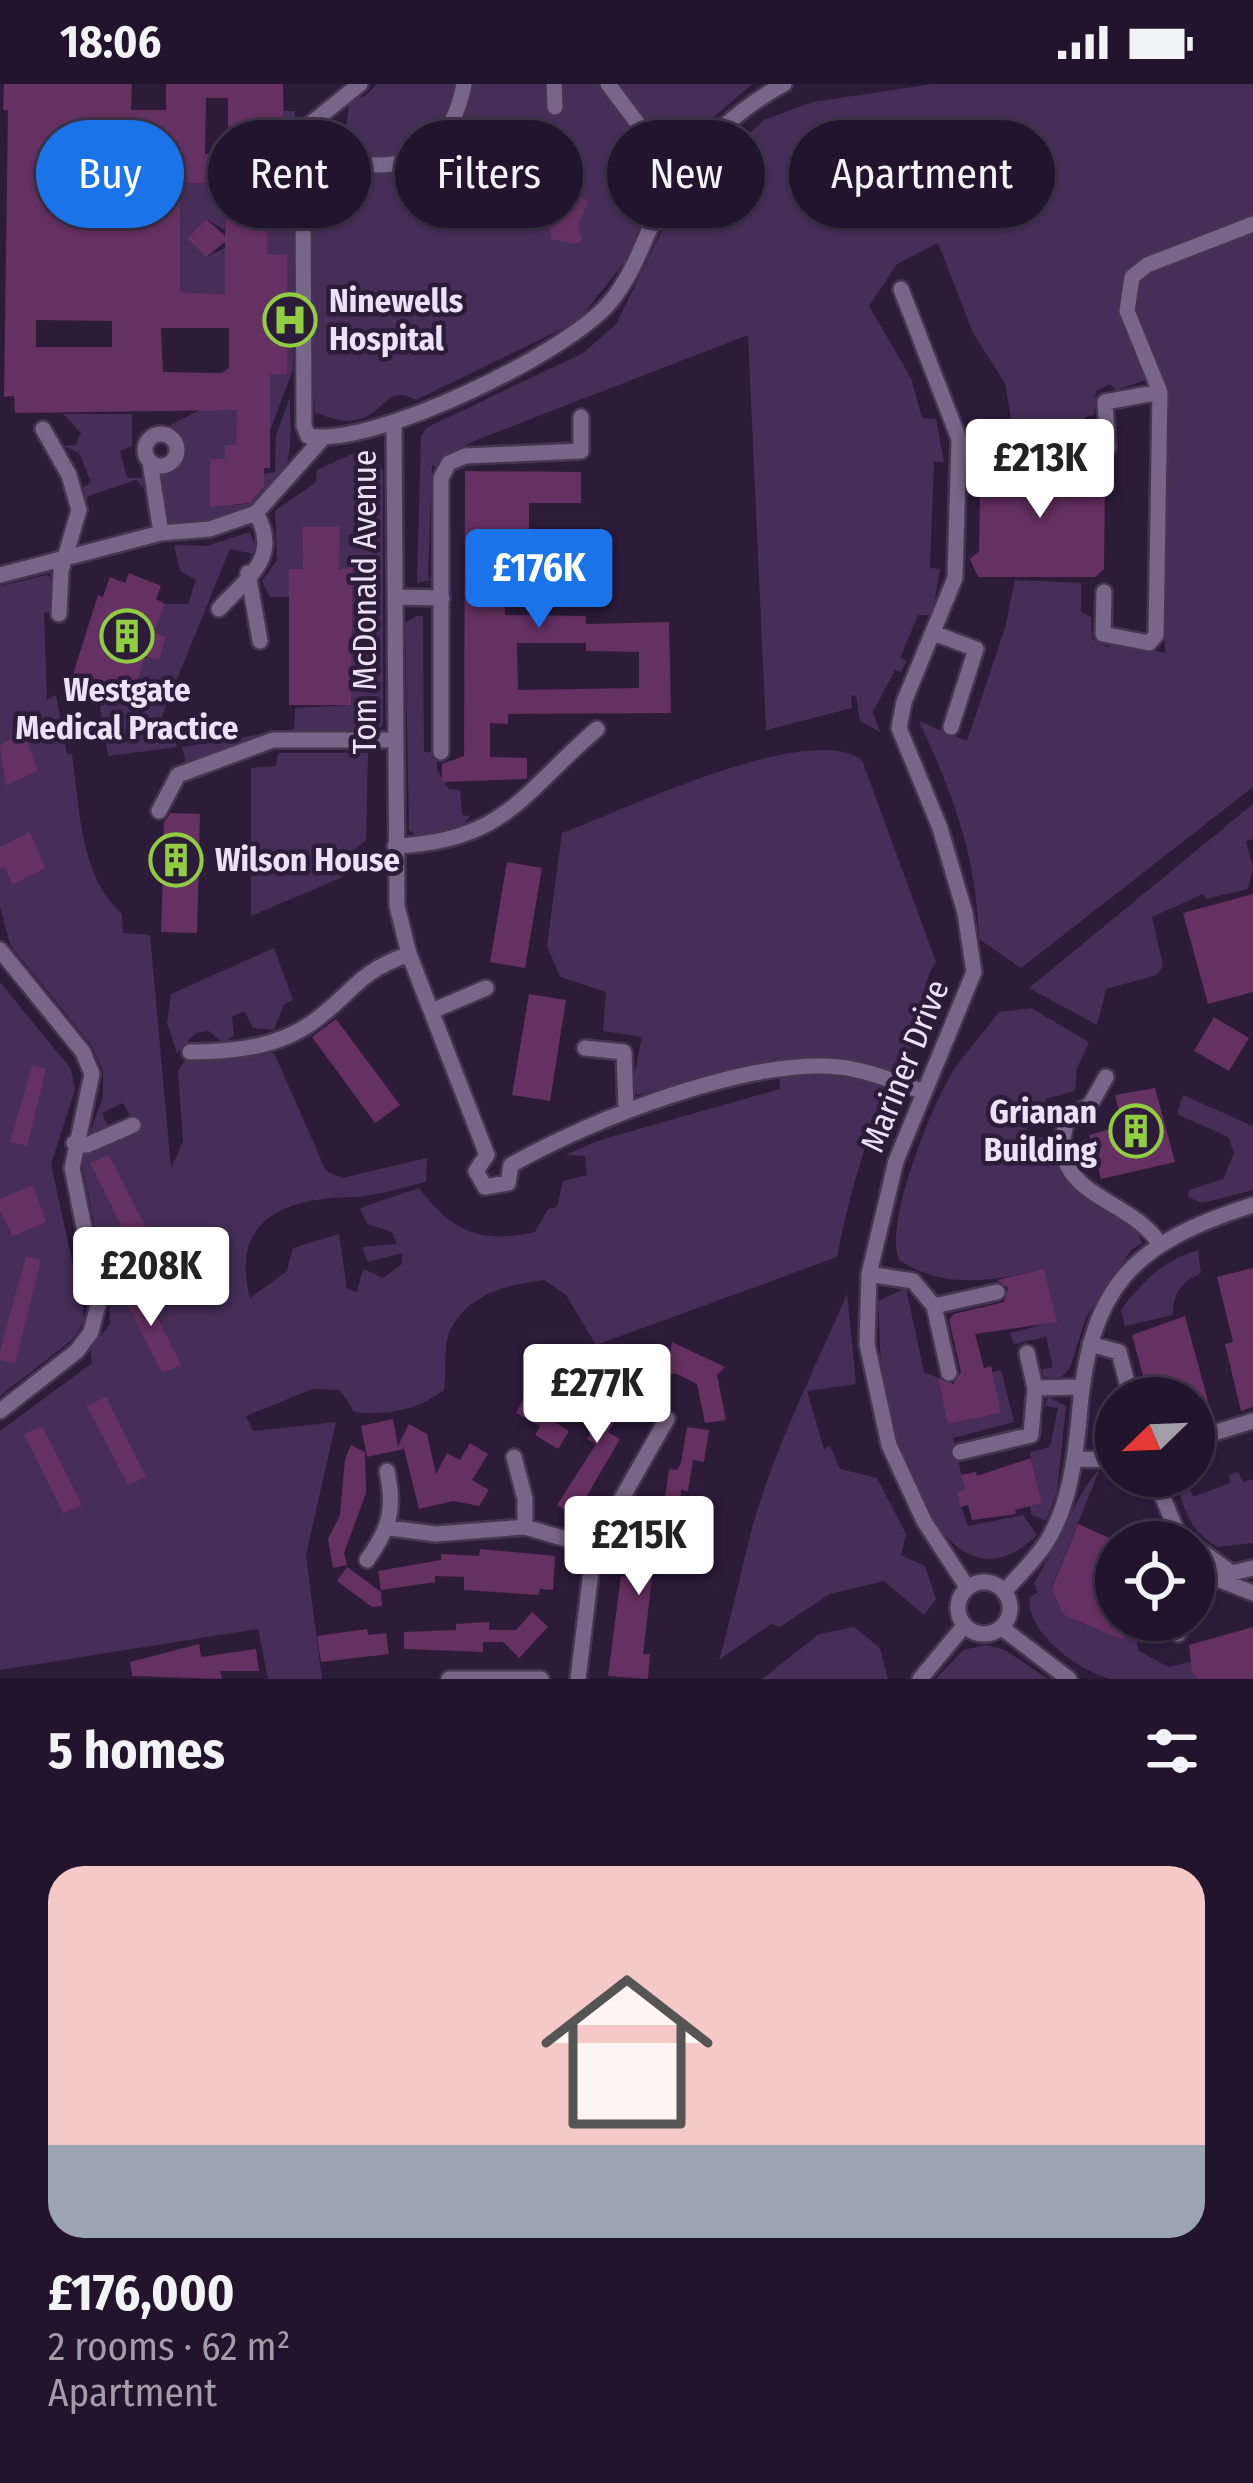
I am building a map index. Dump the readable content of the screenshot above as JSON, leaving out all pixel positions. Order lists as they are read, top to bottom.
{
  "streets": {
    "street": ["Tom McDonald Avenue", "Mariner Drive"]
  },
  "places": {
    "hospital": ["Ninewells Hospital"],
    "building": ["Westgate Medical Practice", "Wilson House", "Grianan Building"]
  },
  "north": "bottom left",
  "page": {
    "status": "18:06",
    "chip": [
      "Buy",
      "Rent",
      "Filters",
      "New",
      "Apartment"
    ],
    "price": [
      "£213K",
      "£176K",
      "£208K",
      "£277K",
      "£215K"
    ],
    "heading": "5 homes",
    "list": [
      {
        "name": "£176,000",
        "note": "2 rooms · 62 m² · Apartment"
      }
    ]
  }
}
